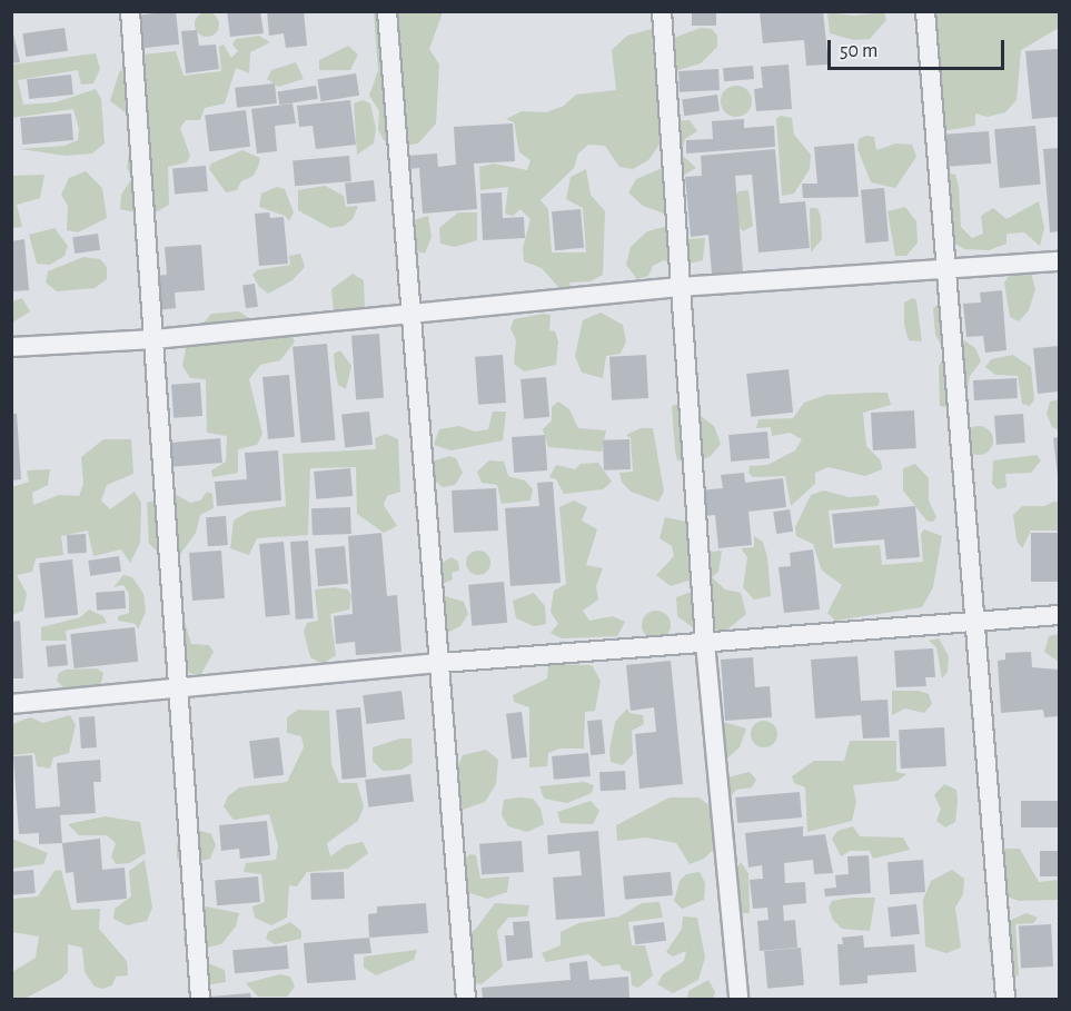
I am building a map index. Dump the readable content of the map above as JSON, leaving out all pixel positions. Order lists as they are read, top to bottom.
{
  "scale_bar": "50 m"
}
